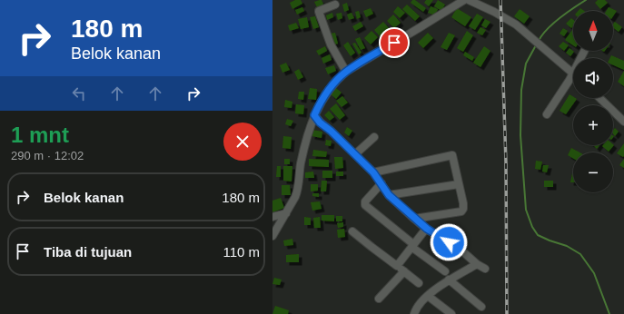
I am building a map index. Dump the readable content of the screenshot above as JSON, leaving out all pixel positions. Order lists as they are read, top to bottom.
{
  "north": "top",
  "page": {
    "turn": ["180 m", "Belok kanan"],
    "map_buttons": ["+", "−"],
    "heading": ["1 mnt", "290 m · 12:02"],
    "list": [
      {
        "name": "Belok kanan",
        "value": "180 m"
      },
      {
        "name": "Tiba di tujuan",
        "value": "110 m"
      }
    ]
  }
}
